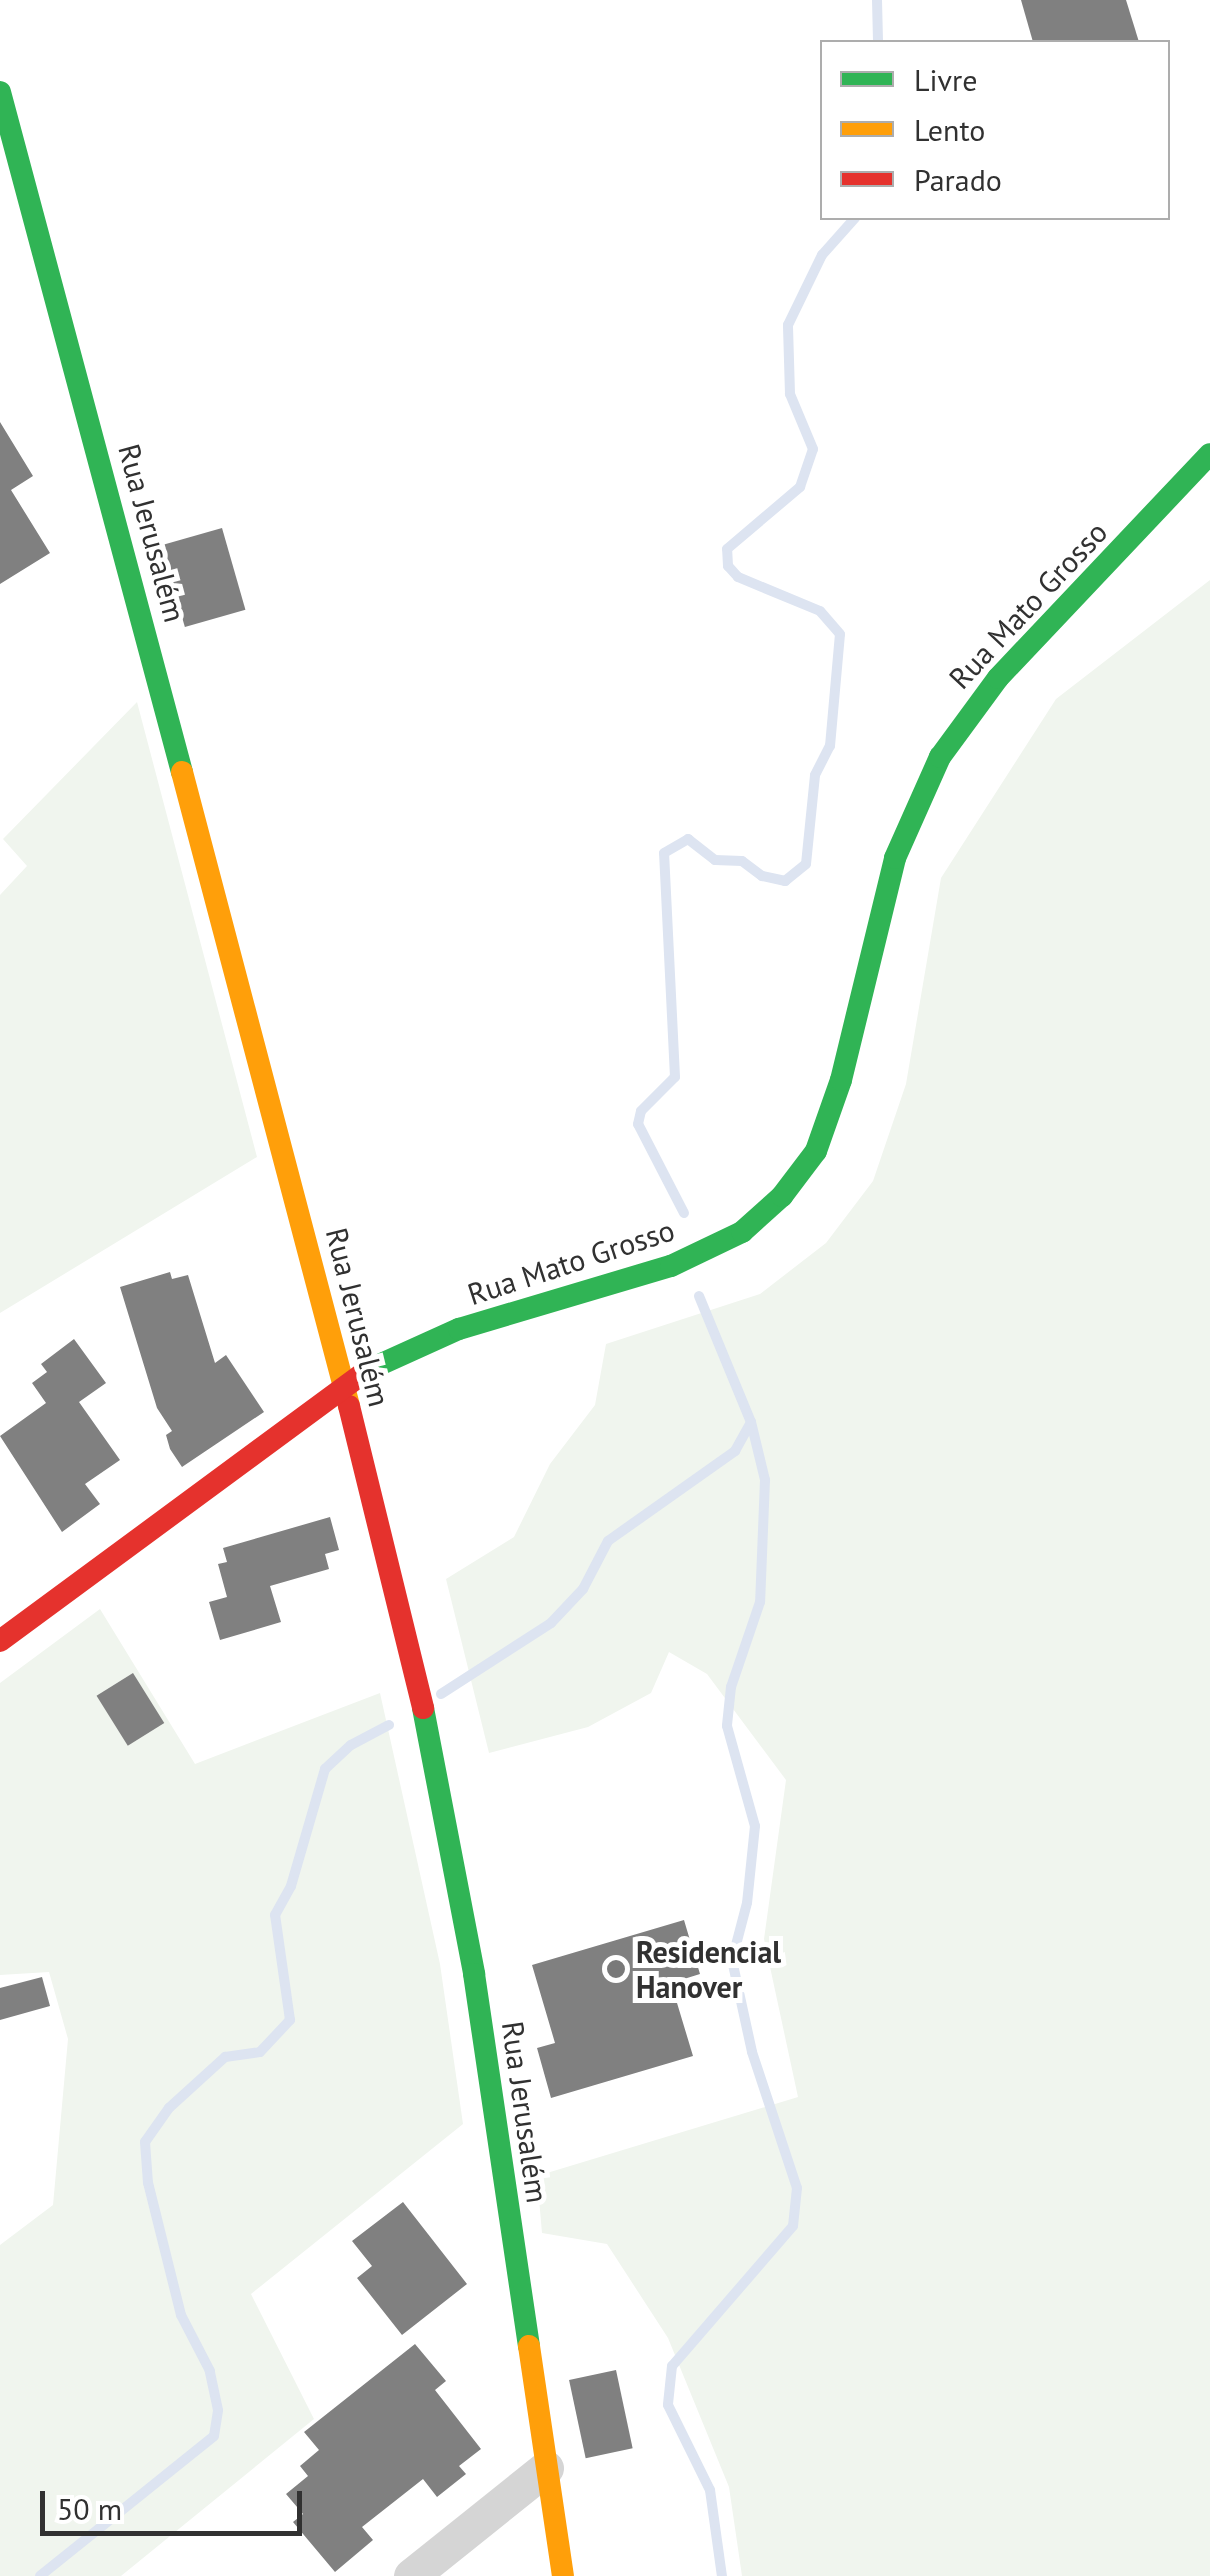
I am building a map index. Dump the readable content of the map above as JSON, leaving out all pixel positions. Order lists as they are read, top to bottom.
{
  "streets": {
    "street": ["Rua Jerusalém", "Rua Mato Grosso"]
  },
  "crossings": [
    ["Rua Jerusalém", "Rua Mato Grosso"]
  ],
  "places": ["Residencial Hanover"],
  "legend": ["Livre", "Lento", "Parado"],
  "scale_bar": "50 m"
}
